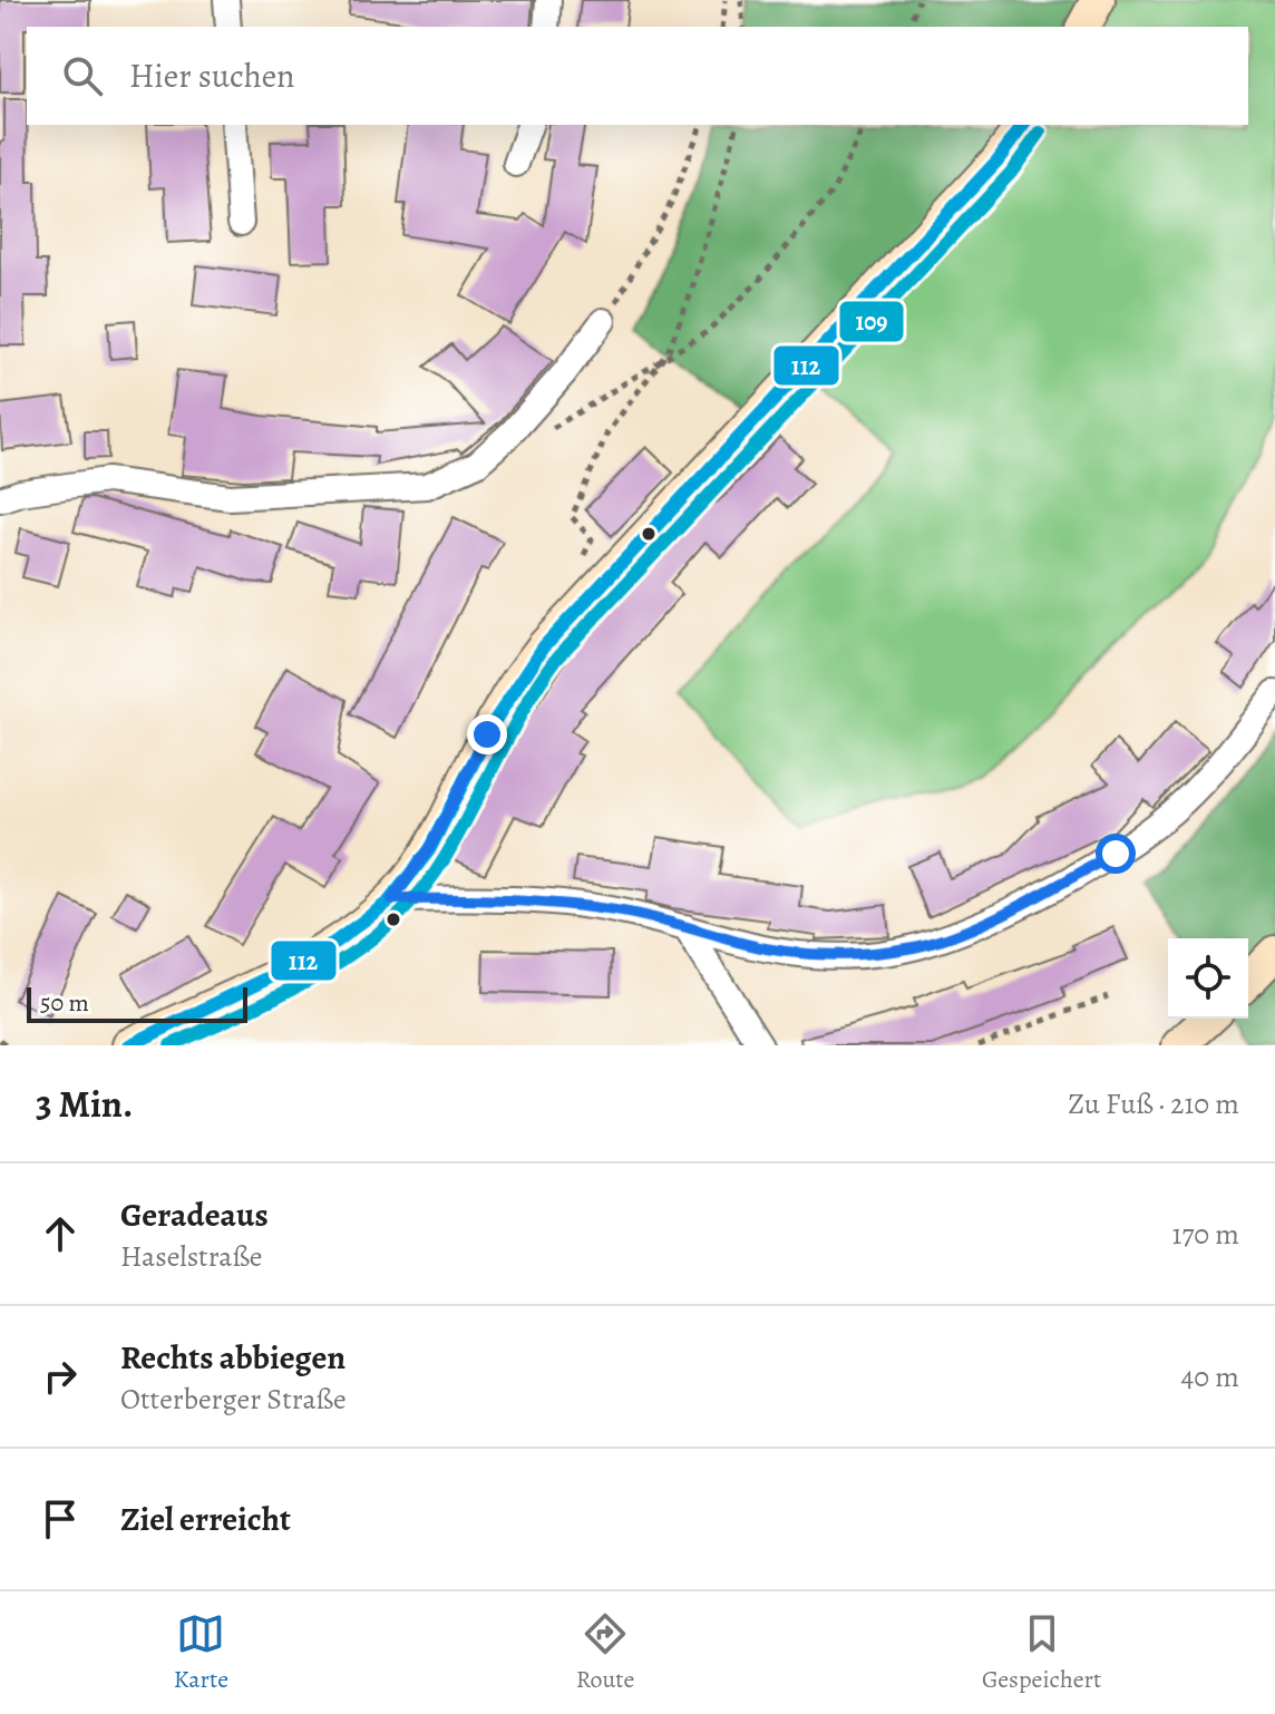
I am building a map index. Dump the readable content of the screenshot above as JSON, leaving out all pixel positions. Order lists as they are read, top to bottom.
{
  "lines": ["transit line 112", "transit line 109"],
  "scale_bar": "50 m",
  "page": {
    "search": "Hier suchen",
    "scale": "50 m",
    "heading": ["3 Min.", "Zu Fuß · 210 m"],
    "list": [
      ["Geradeaus", "Haselstraße", "170 m"],
      ["Rechts abbiegen", "Otterberger Straße", "40 m"],
      "Ziel erreicht"
    ],
    "nav": ["Karte", "Route", "Gespeichert"]
  }
}
